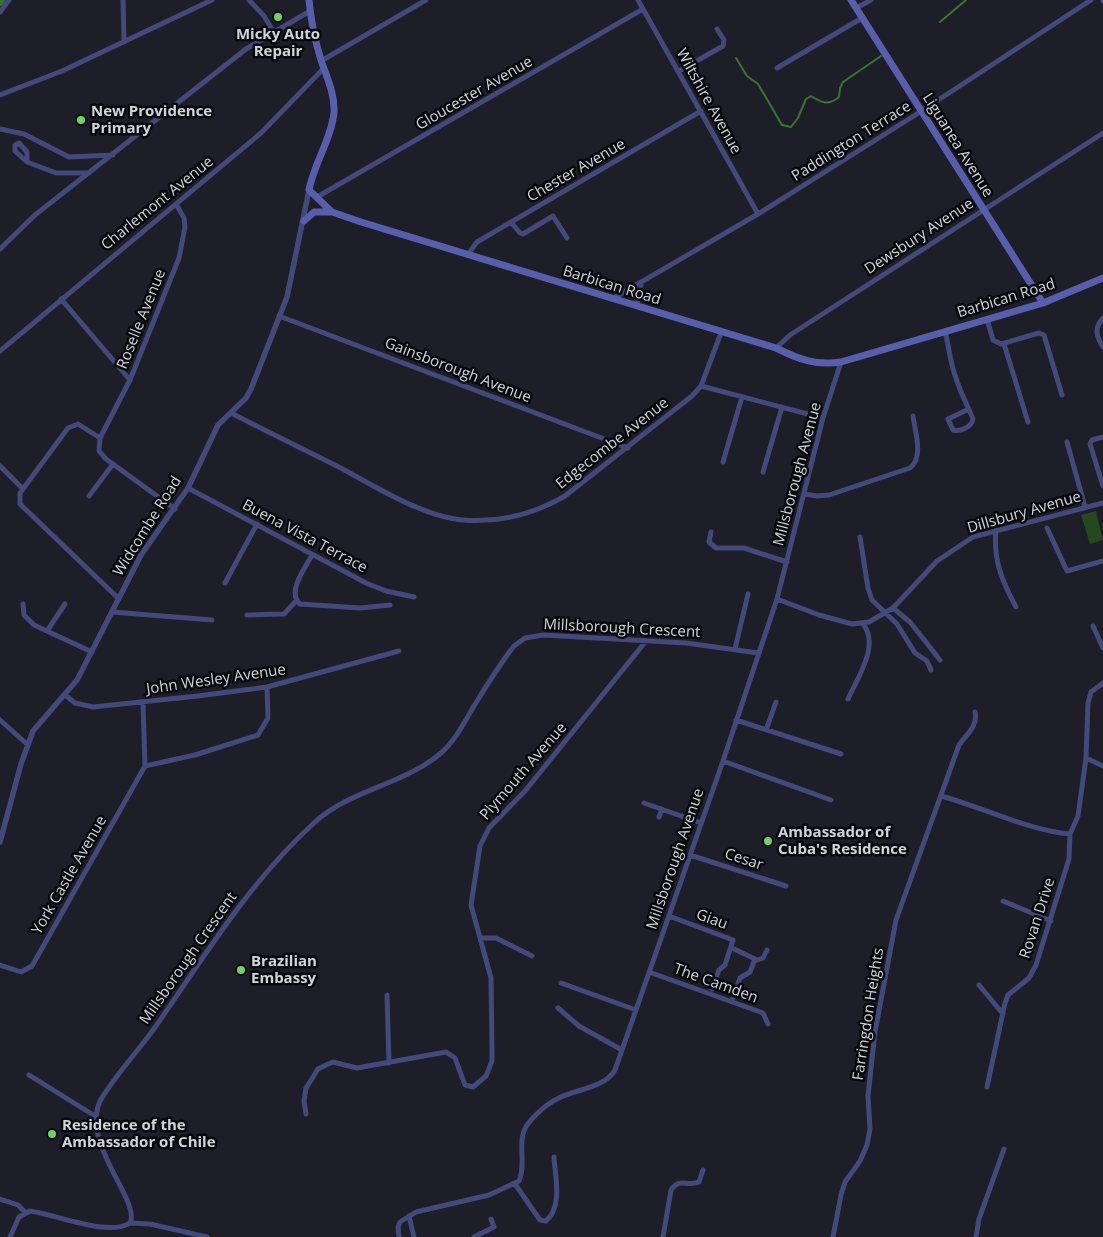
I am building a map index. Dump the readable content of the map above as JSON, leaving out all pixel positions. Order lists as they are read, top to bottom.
{
  "streets": {
    "main road": ["Liguanea Avenue", "Barbican Road"],
    "street": [
      "Gloucester Avenue",
      "Wiltshire Avenue",
      "Paddington Terrace",
      "Chester Avenue",
      "Charlemont Avenue",
      "Dewsbury Avenue",
      "Roselle Avenue",
      "Gainsborough Avenue",
      "Edgecombe Avenue",
      "Millsborough Avenue",
      "Dillsbury Avenue",
      "Widcombe Road",
      "Buena Vista Terrace",
      "Millsborough Crescent",
      "John Wesley Avenue",
      "Plymouth Avenue",
      "Cesar",
      "York Castle Avenue",
      "Rovan Drive",
      "Giau",
      "The Camden",
      "Farringdon Heights"
    ]
  },
  "crossings": [
    ["Gloucester Avenue", "Wiltshire Avenue"],
    ["Gloucester Avenue", "Barbican Road"],
    ["Wiltshire Avenue", "Paddington Terrace"],
    ["Wiltshire Avenue", "Chester Avenue"],
    ["Paddington Terrace", "Liguanea Avenue"],
    ["Paddington Terrace", "Barbican Road"],
    ["Liguanea Avenue", "Dewsbury Avenue"],
    ["Liguanea Avenue", "Barbican Road"],
    ["Chester Avenue", "Barbican Road"],
    ["Charlemont Avenue", "Roselle Avenue"],
    ["Dewsbury Avenue", "Barbican Road"],
    ["Barbican Road", "Edgecombe Avenue"],
    ["Barbican Road", "Millsborough Avenue"],
    ["Barbican Road", "Widcombe Road"],
    ["Gainsborough Avenue", "Edgecombe Avenue"],
    ["Gainsborough Avenue", "Widcombe Road"],
    ["Edgecombe Avenue", "Widcombe Road"],
    ["Millsborough Avenue", "Millsborough Crescent"],
    ["Millsborough Avenue", "Cesar"],
    ["Millsborough Avenue", "Giau"],
    ["Millsborough Avenue", "The Camden"],
    ["Widcombe Road", "Buena Vista Terrace"],
    ["Widcombe Road", "John Wesley Avenue"],
    ["Millsborough Crescent", "Plymouth Avenue"]
  ],
  "places": [
    "Micky Auto Repair",
    "New Providence Primary",
    "Ambassador of Cuba's Residence",
    "Brazilian Embassy",
    "Residence of the Ambassador of Chile"
  ]
}
